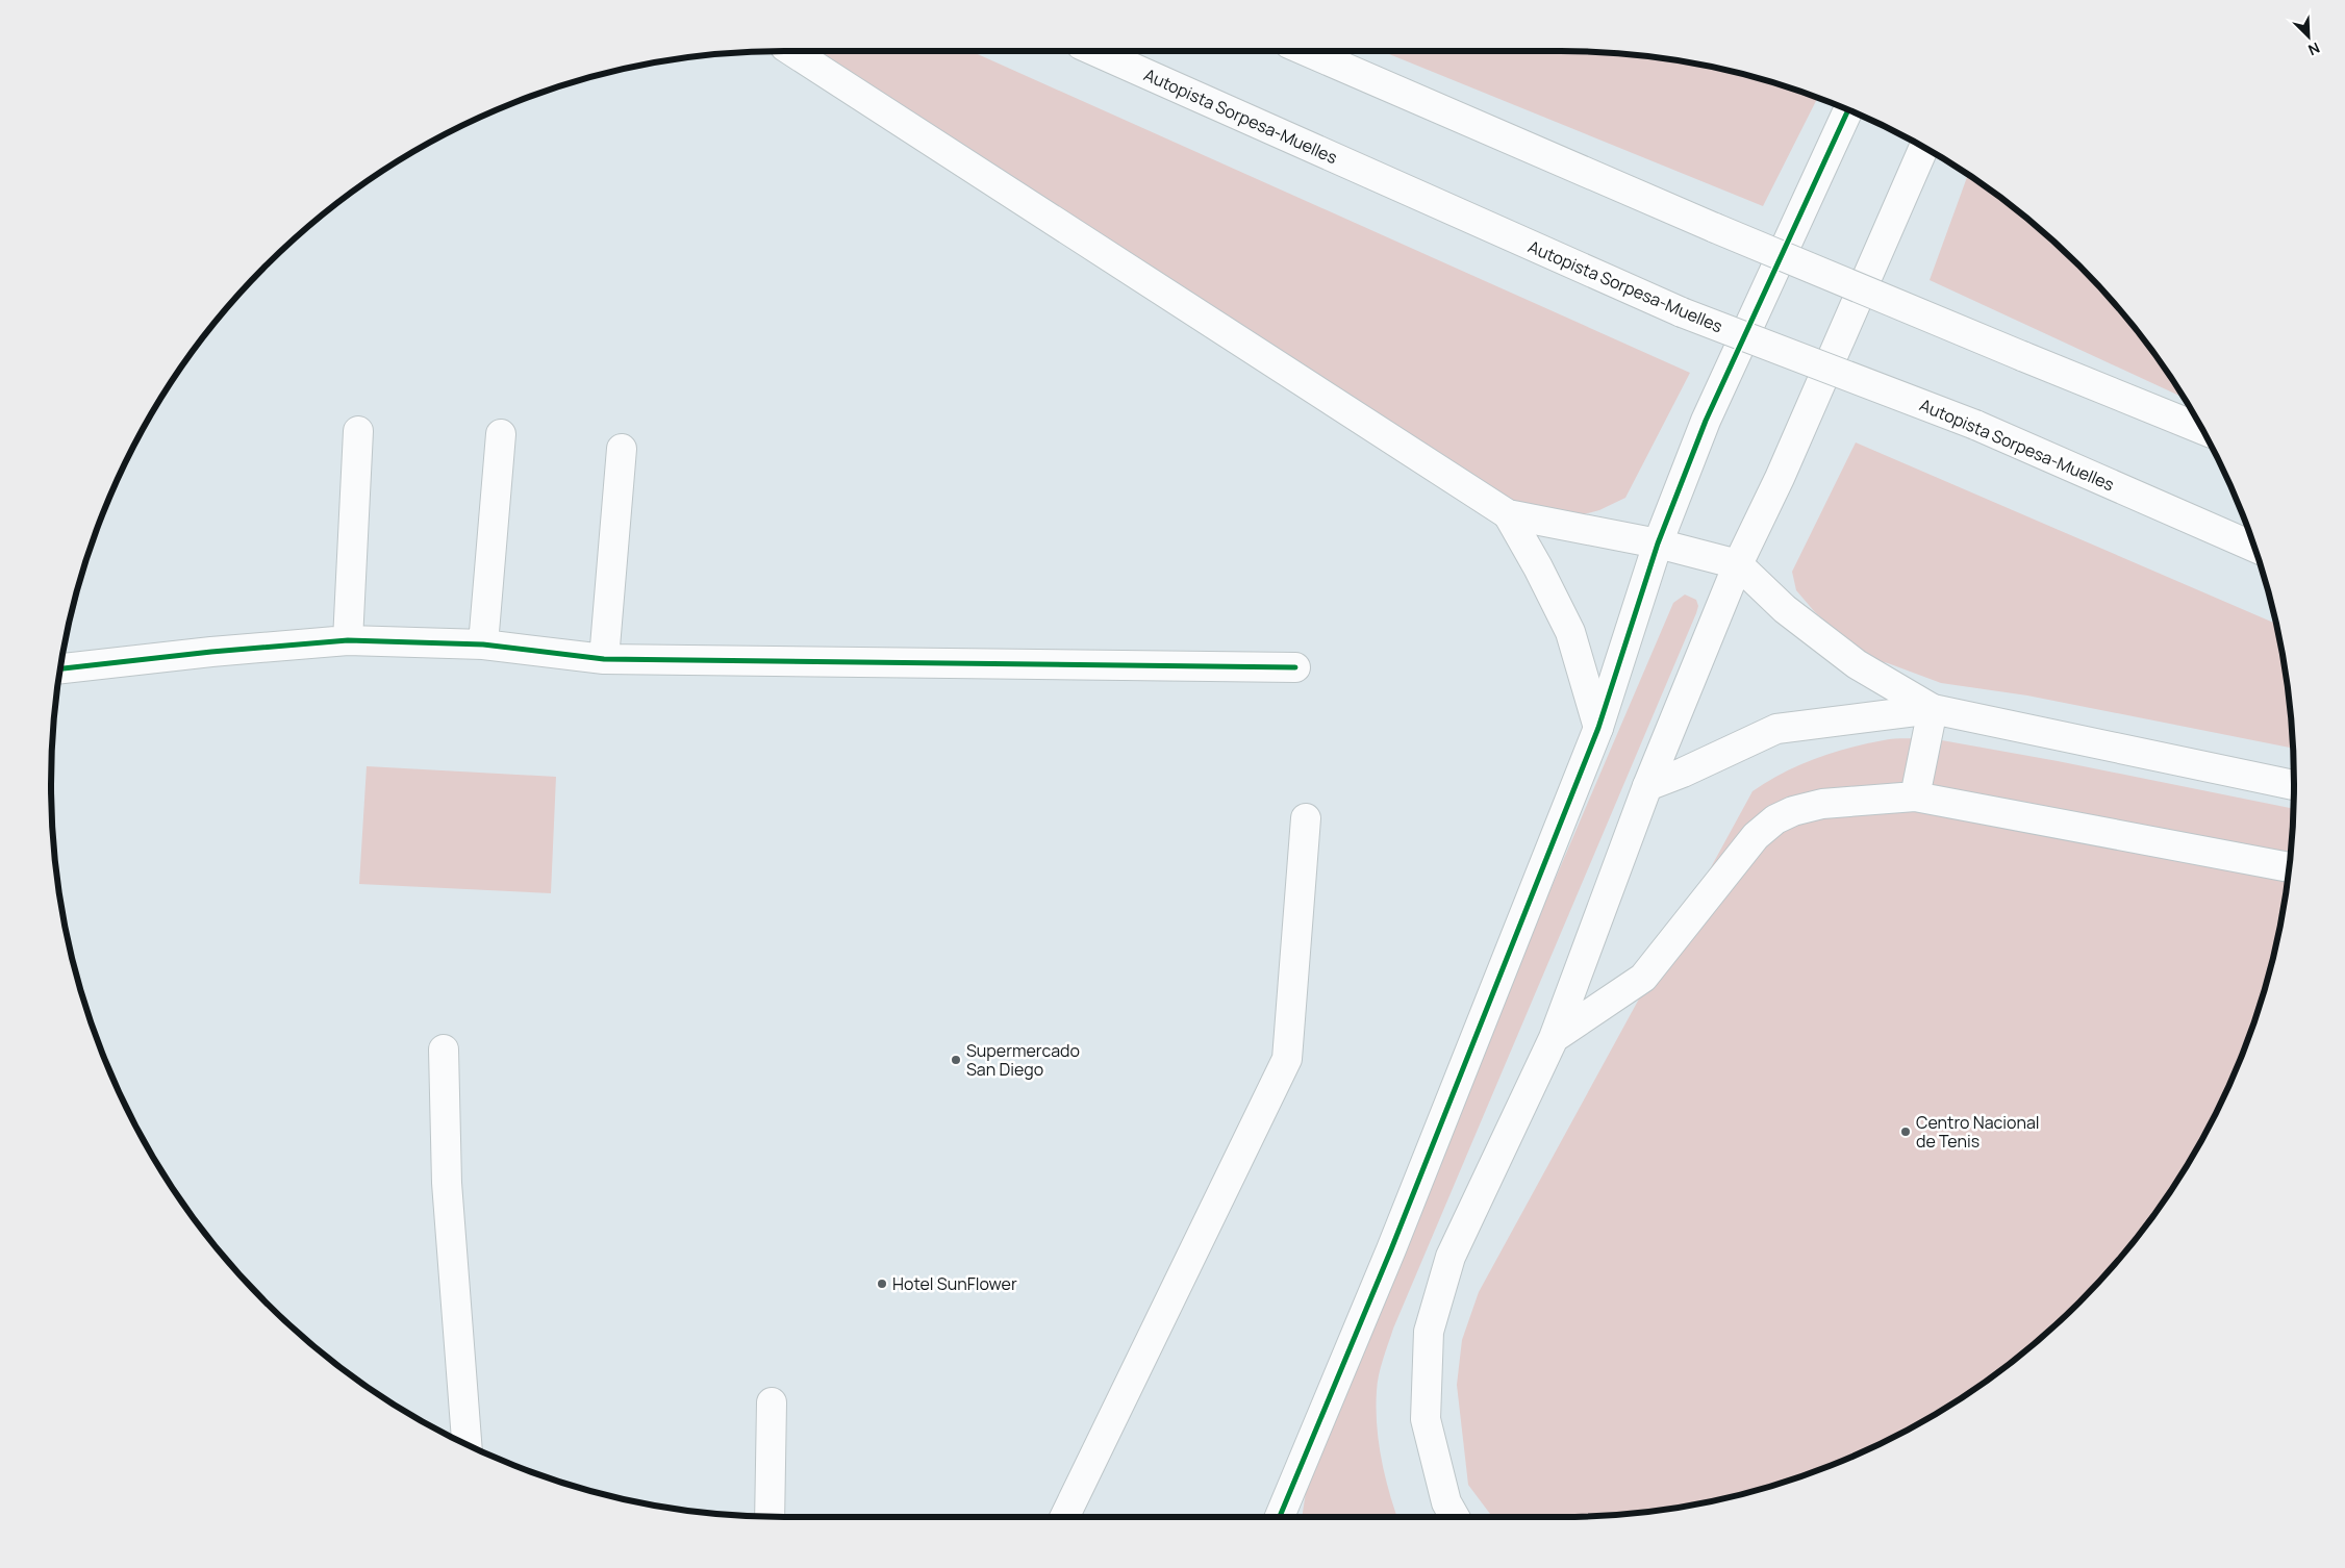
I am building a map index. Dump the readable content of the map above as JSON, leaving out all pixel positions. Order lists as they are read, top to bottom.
{
  "streets": {
    "street": ["Autopista Sorpesa-Muelles"]
  },
  "places": ["Supermercado San Diego", "Centro Nacional de Tenis", "Hotel SunFlower"],
  "north": "bottom right"
}
